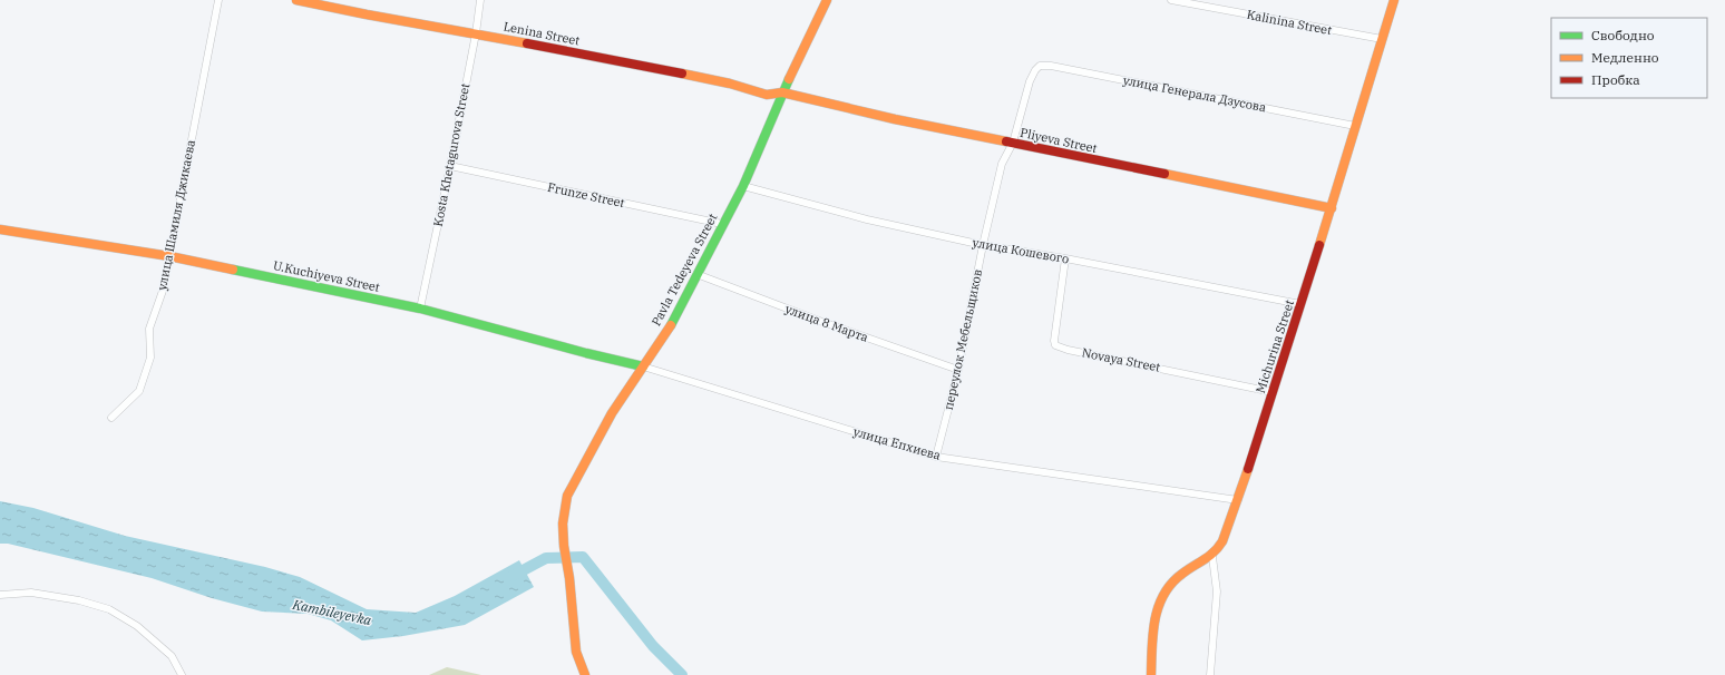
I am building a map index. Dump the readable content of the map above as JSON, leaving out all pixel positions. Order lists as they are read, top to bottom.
{
  "streets": {
    "street": [
      "Kalinina Street",
      "Lenina Street",
      "улица Генерала Дзусова",
      "Pliyeva Street",
      "Kosta Khetagurova Street",
      "Frunze Street",
      "улица Шамиля Джикаева",
      "улица Кошевого",
      "Pavla Tedeyeva Street",
      "U.Kuchiyeva Street",
      "улица 8 Марта",
      "переулок Мебельщиков",
      "Michurina Street",
      "Novaya Street",
      "улица Епхиева"
    ]
  },
  "crossings": [
    ["Kalinina Street", "Michurina Street"],
    ["Lenina Street", "Pliyeva Street"],
    ["Lenina Street", "Kosta Khetagurova Street"],
    ["Lenina Street", "Pavla Tedeyeva Street"],
    ["улица Генерала Дзусова", "переулок Мебельщиков"],
    ["улица Генерала Дзусова", "Michurina Street"],
    ["Pliyeva Street", "Pavla Tedeyeva Street"],
    ["Pliyeva Street", "переулок Мебельщиков"],
    ["Pliyeva Street", "Michurina Street"],
    ["Kosta Khetagurova Street", "Frunze Street"],
    ["Kosta Khetagurova Street", "U.Kuchiyeva Street"],
    ["Frunze Street", "Pavla Tedeyeva Street"],
    ["улица Шамиля Джикаева", "U.Kuchiyeva Street"],
    ["улица Кошевого", "Pavla Tedeyeva Street"],
    ["улица Кошевого", "переулок Мебельщиков"],
    ["улица Кошевого", "Michurina Street"],
    ["улица Кошевого", "Novaya Street"],
    ["Pavla Tedeyeva Street", "U.Kuchiyeva Street"],
    ["Pavla Tedeyeva Street", "улица 8 Марта"],
    ["Pavla Tedeyeva Street", "улица Епхиева"],
    ["U.Kuchiyeva Street", "улица Епхиева"],
    ["улица 8 Марта", "переулок Мебельщиков"],
    ["переулок Мебельщиков", "улица Епхиева"],
    ["Michurina Street", "Novaya Street"],
    ["Michurina Street", "улица Епхиева"]
  ],
  "water": ["Kambileyevka"],
  "legend": ["Свободно", "Медленно", "Пробка"]
}
